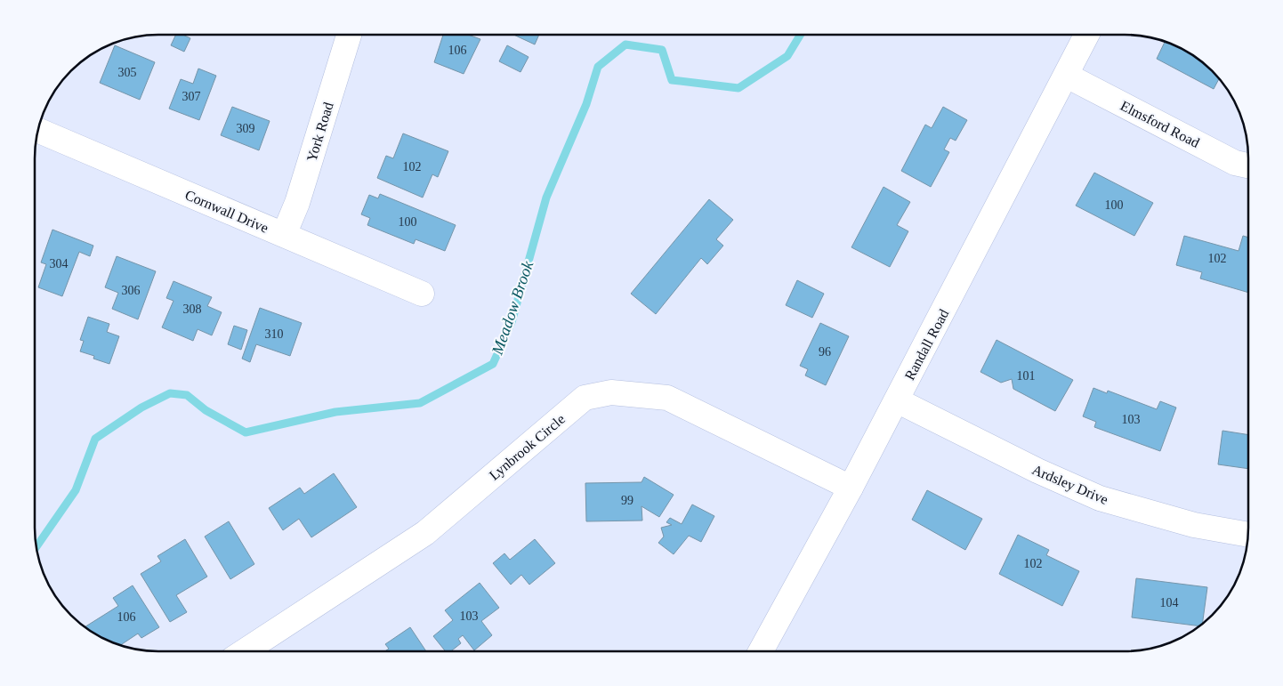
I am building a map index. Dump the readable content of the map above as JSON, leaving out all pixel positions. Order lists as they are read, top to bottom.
{
  "streets": {
    "street": [
      "Elmsford Road",
      "York Road",
      "Cornwall Drive",
      "Randall Road",
      "Lynbrook Circle",
      "Ardsley Drive"
    ]
  },
  "crossings": [
    ["Elmsford Road", "Randall Road"],
    ["York Road", "Cornwall Drive"],
    ["Randall Road", "Lynbrook Circle"],
    ["Randall Road", "Ardsley Drive"]
  ],
  "water": ["Meadow Brook"],
  "house_numbers": [
    "106",
    "305",
    "307",
    "309",
    "102",
    "100",
    "100",
    "102",
    "304",
    "306",
    "308",
    "310",
    "96",
    "101",
    "103",
    "99",
    "102",
    "104",
    "103",
    "106"
  ]
}
